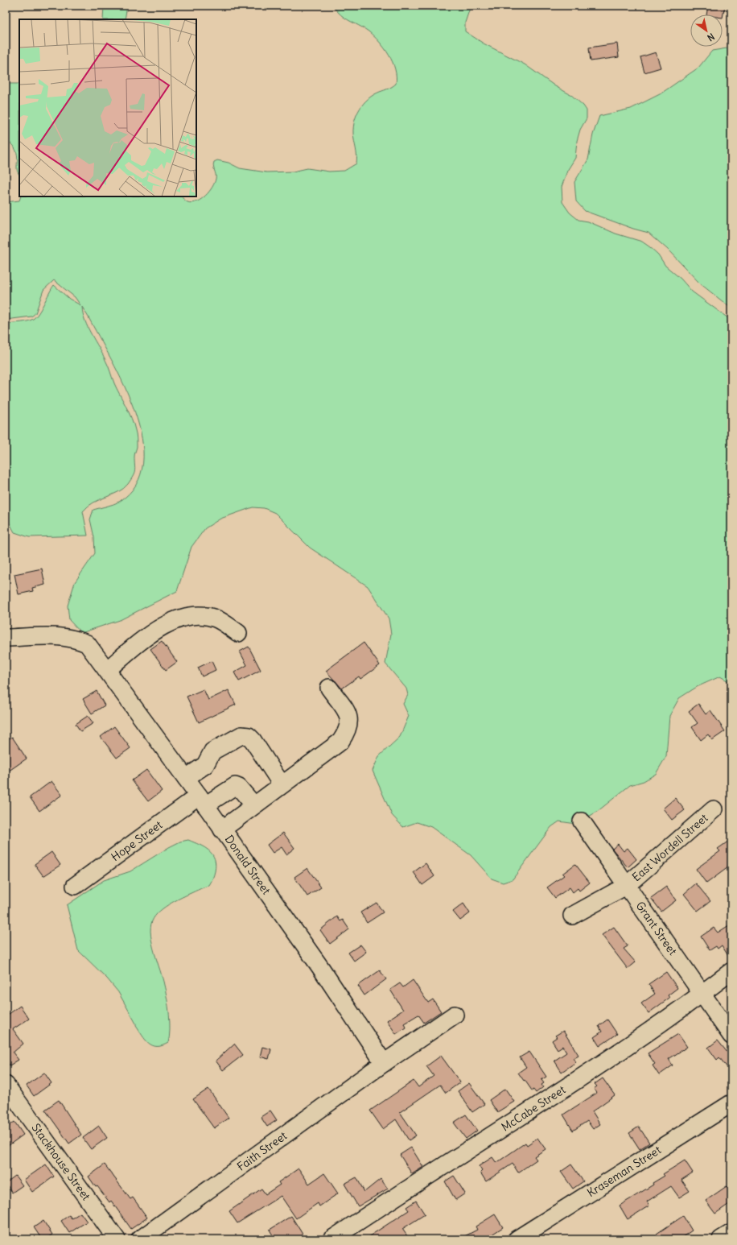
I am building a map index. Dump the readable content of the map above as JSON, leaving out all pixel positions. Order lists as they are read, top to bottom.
{
  "streets": {
    "street": [
      "Hope Street",
      "East Wordell Street",
      "Donald Street",
      "Grant Street",
      "McCabe Street",
      "Faith Street",
      "Stackhouse Street",
      "Kraseman Street"
    ]
  },
  "crossings": [
    ["Hope Street", "Donald Street"],
    ["East Wordell Street", "Grant Street"],
    ["Donald Street", "Faith Street"],
    ["Grant Street", "McCabe Street"]
  ],
  "north": "bottom right"
}
